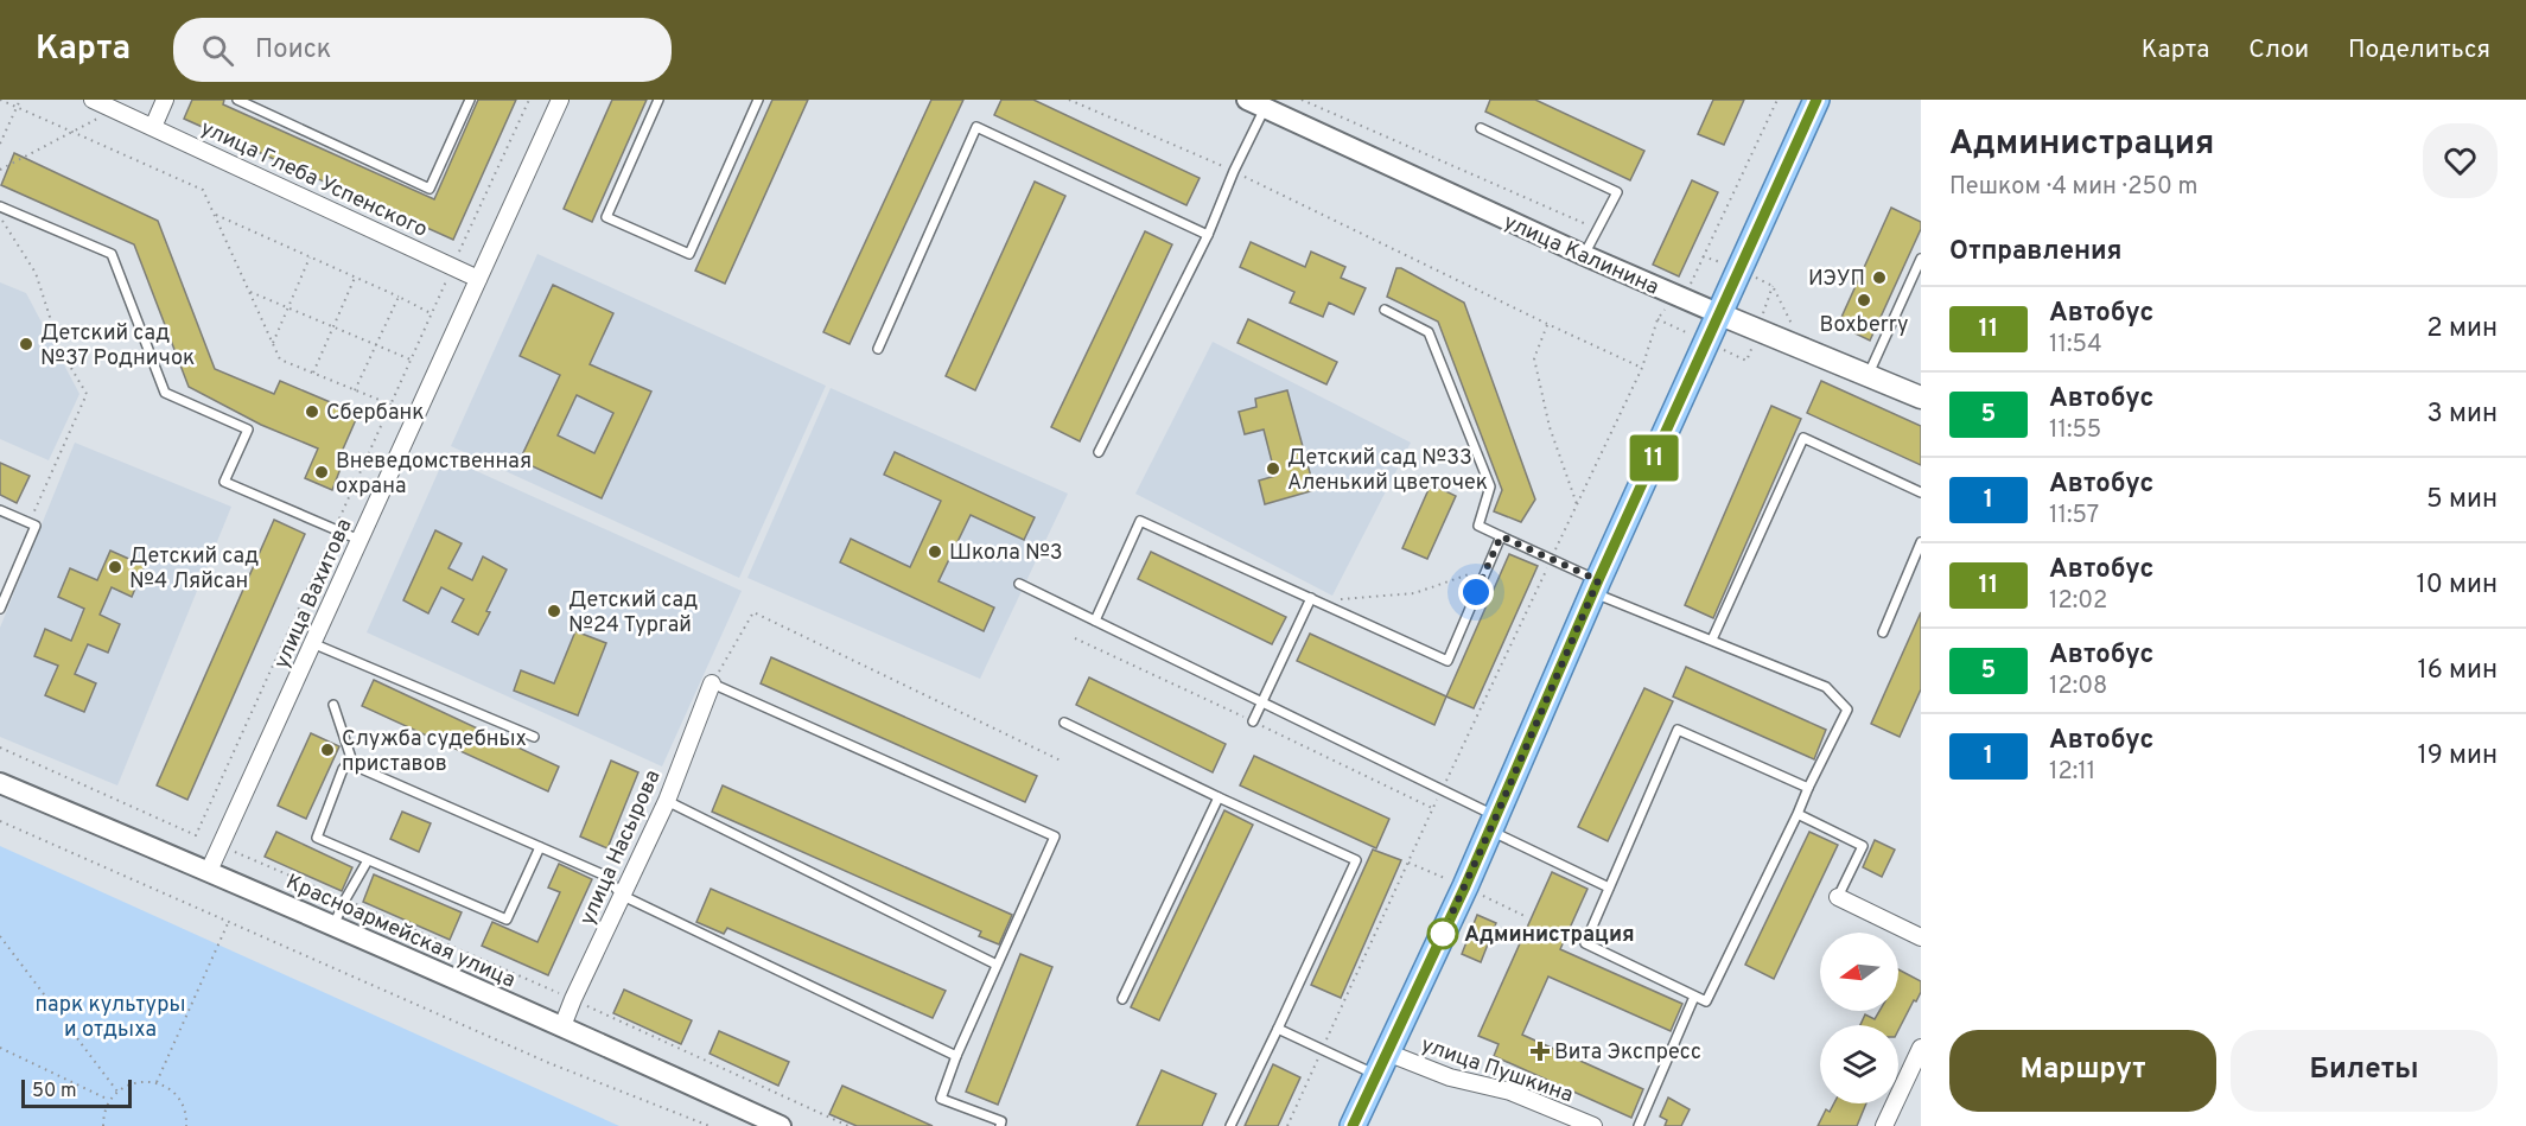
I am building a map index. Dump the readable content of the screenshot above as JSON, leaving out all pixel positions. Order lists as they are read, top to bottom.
{
  "streets": {
    "main road": ["улица Калинина"],
    "street": [
      "улица Глеба Успенского",
      "улица Вахитова",
      "улица Насырова",
      "Красноармейская улица",
      "улица Пушкина"
    ]
  },
  "crossings": [
    ["улица Глеба Успенского", "улица Вахитова"],
    ["улица Вахитова", "Красноармейская улица"],
    ["улица Насырова", "Красноармейская улица"]
  ],
  "parks": ["парк культуры и отдыха"],
  "places": {
    "other": [
      "ИЭУП",
      "Boxberry",
      "Детский сад №37 Родничок",
      "Сбербанк",
      "Детский сад №33 Аленький цветочек",
      "Вневедомственная охрана",
      "Школа №3",
      "Детский сад №4 Ляйсан",
      "Детский сад №24 Тургай",
      "Служба судебных приставов",
      "Администрация"
    ],
    "health": ["Вита Экспресс"]
  },
  "lines": ["bus line 11"],
  "scale_bar": "50 m",
  "north": "left",
  "page": {
    "header": "Карта",
    "search": "Поиск",
    "nav": ["Карта", "Слои", "Поделиться"],
    "on_map": "11",
    "heading": [
      ["Администрация", "Пешком · 4 мин · 250 m"],
      "Отправления"
    ],
    "list": [
      {
        "mark": "11",
        "name": "Автобус",
        "note": "11:54",
        "value": "2 мин"
      },
      {
        "mark": "5",
        "name": "Автобус",
        "note": "11:55",
        "value": "3 мин"
      },
      {
        "mark": "1",
        "name": "Автобус",
        "note": "11:57",
        "value": "5 мин"
      },
      {
        "mark": "11",
        "name": "Автобус",
        "note": "12:02",
        "value": "10 мин"
      },
      {
        "mark": "5",
        "name": "Автобус",
        "note": "12:08",
        "value": "16 мин"
      },
      {
        "mark": "1",
        "name": "Автобус",
        "note": "12:11",
        "value": "19 мин"
      }
    ],
    "buttons": ["Маршрут", "Билеты"],
    "scale": "50 m"
  }
}
